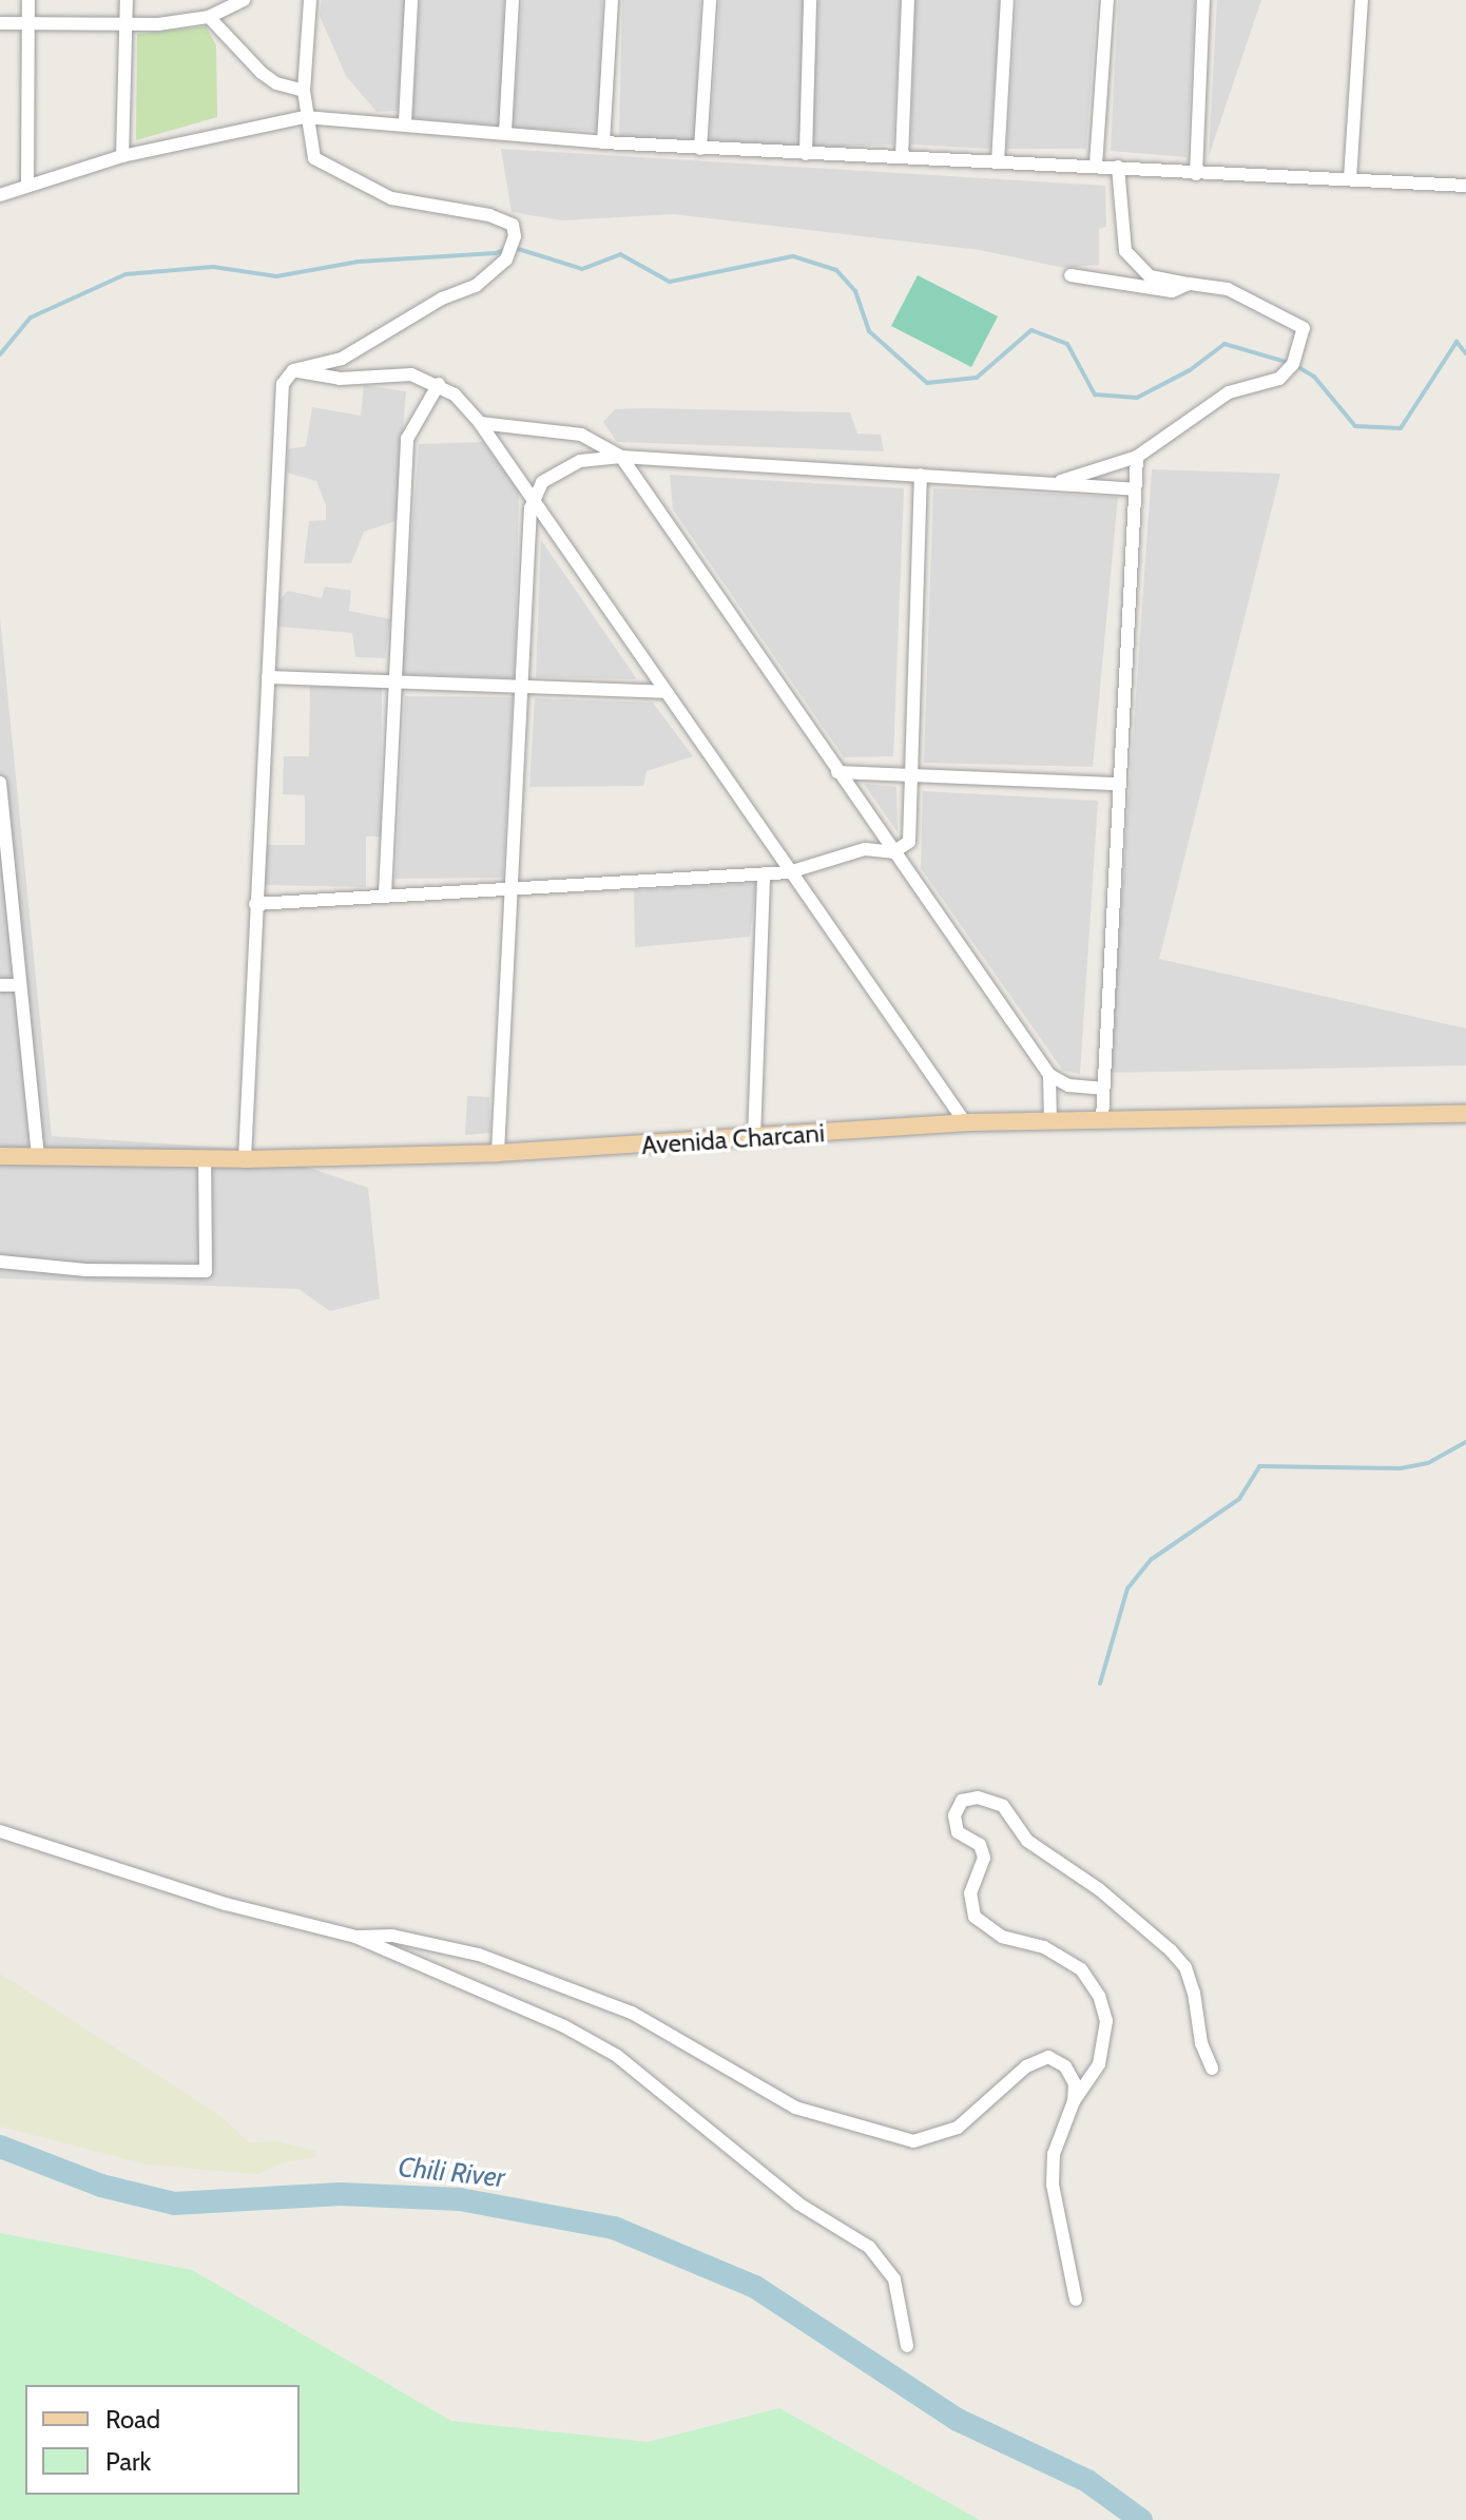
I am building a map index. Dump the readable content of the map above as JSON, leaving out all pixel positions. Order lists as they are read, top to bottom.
{
  "streets": {
    "main road": ["Avenida Charcani"]
  },
  "water": ["Chili River"],
  "legend": ["Road", "Park"]
}
